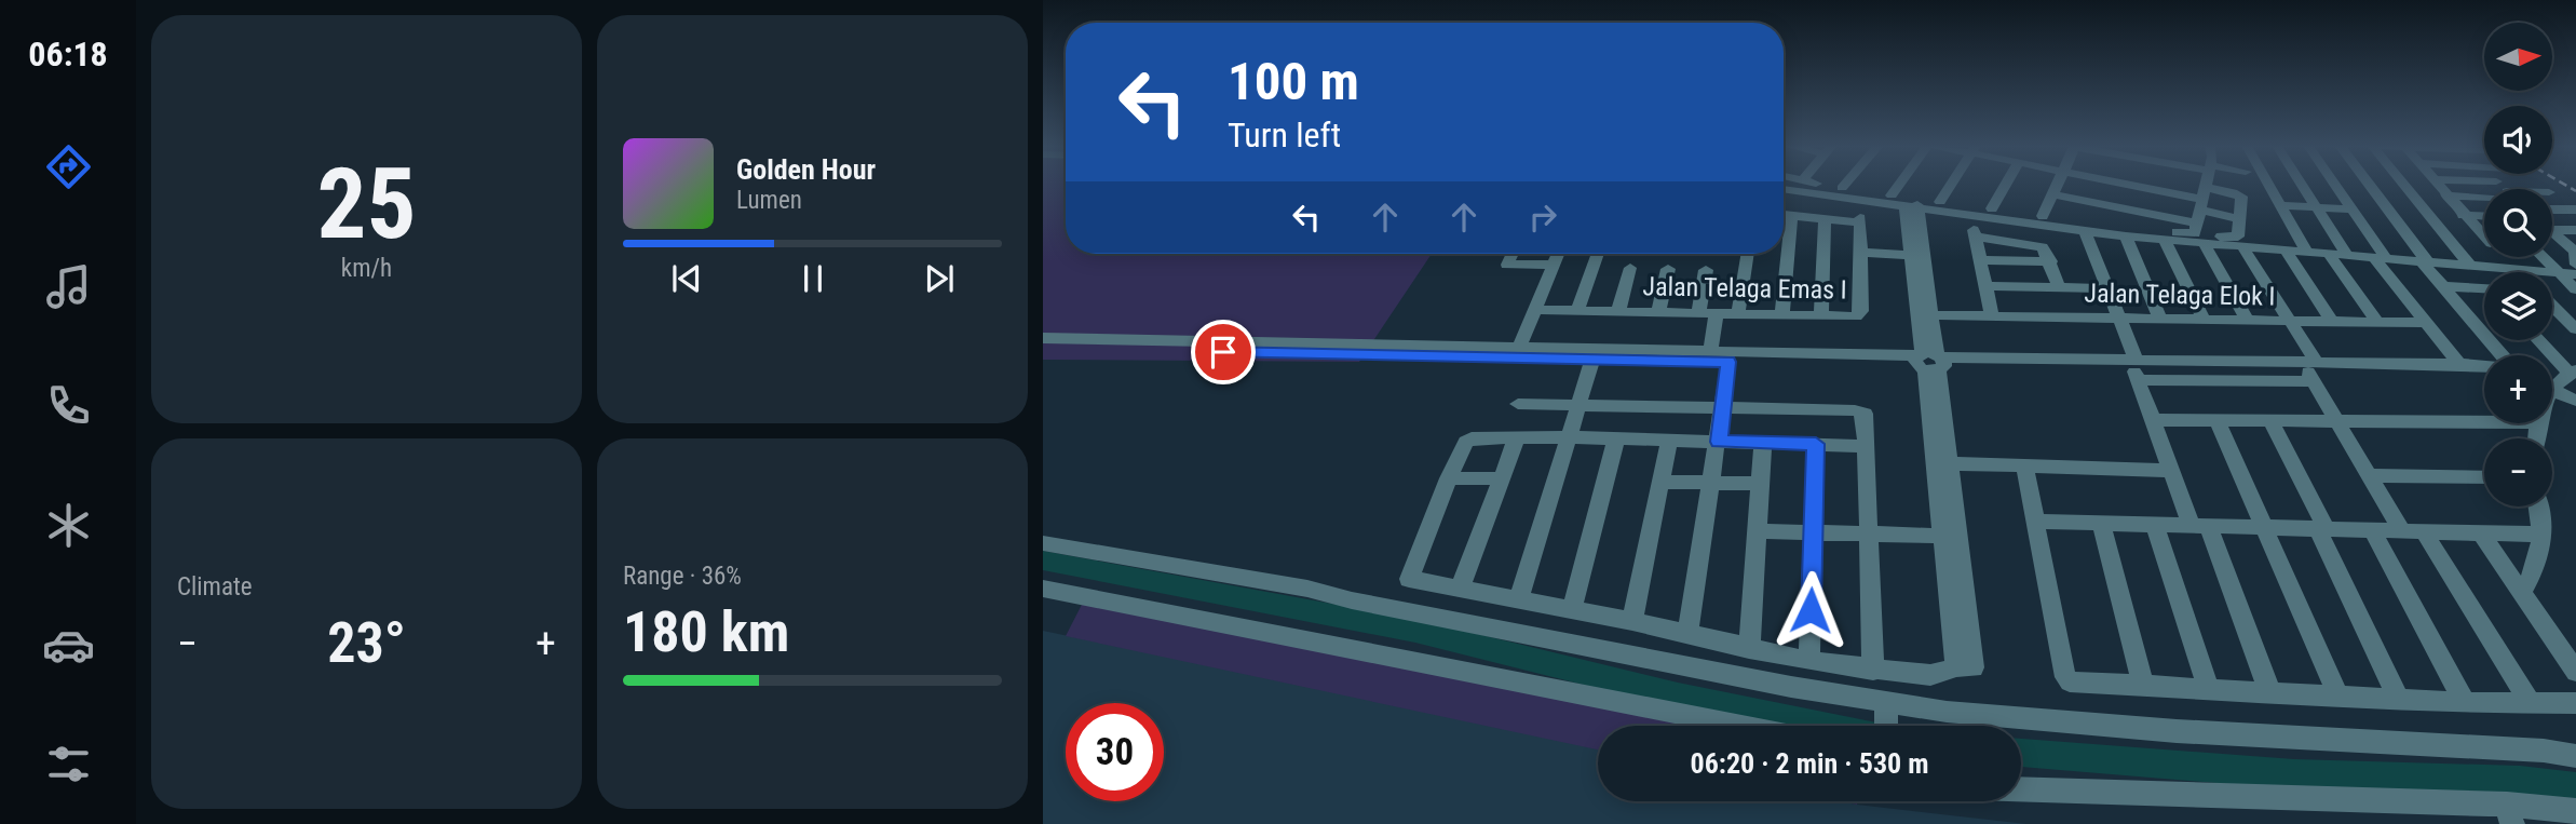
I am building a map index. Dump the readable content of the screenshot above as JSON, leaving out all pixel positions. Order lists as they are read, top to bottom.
{
  "streets": {
    "street": ["Jalan Telaga Emas I", "Jalan Telaga Elok I"]
  },
  "north": "right",
  "page": {
    "tabs": "06:18",
    "tile": [
      ["25", "km/h"],
      "Climate",
      ["Range · 36%", "180 km"]
    ],
    "map_buttons": ["+", "−"],
    "turn": ["100 m", "Turn left"],
    "song": ["Golden Hour", "Lumen"],
    "heat": ["−", "23°", "+"],
    "limit": "30",
    "trip": "06:20 · 2 min · 530 m"
  }
}
